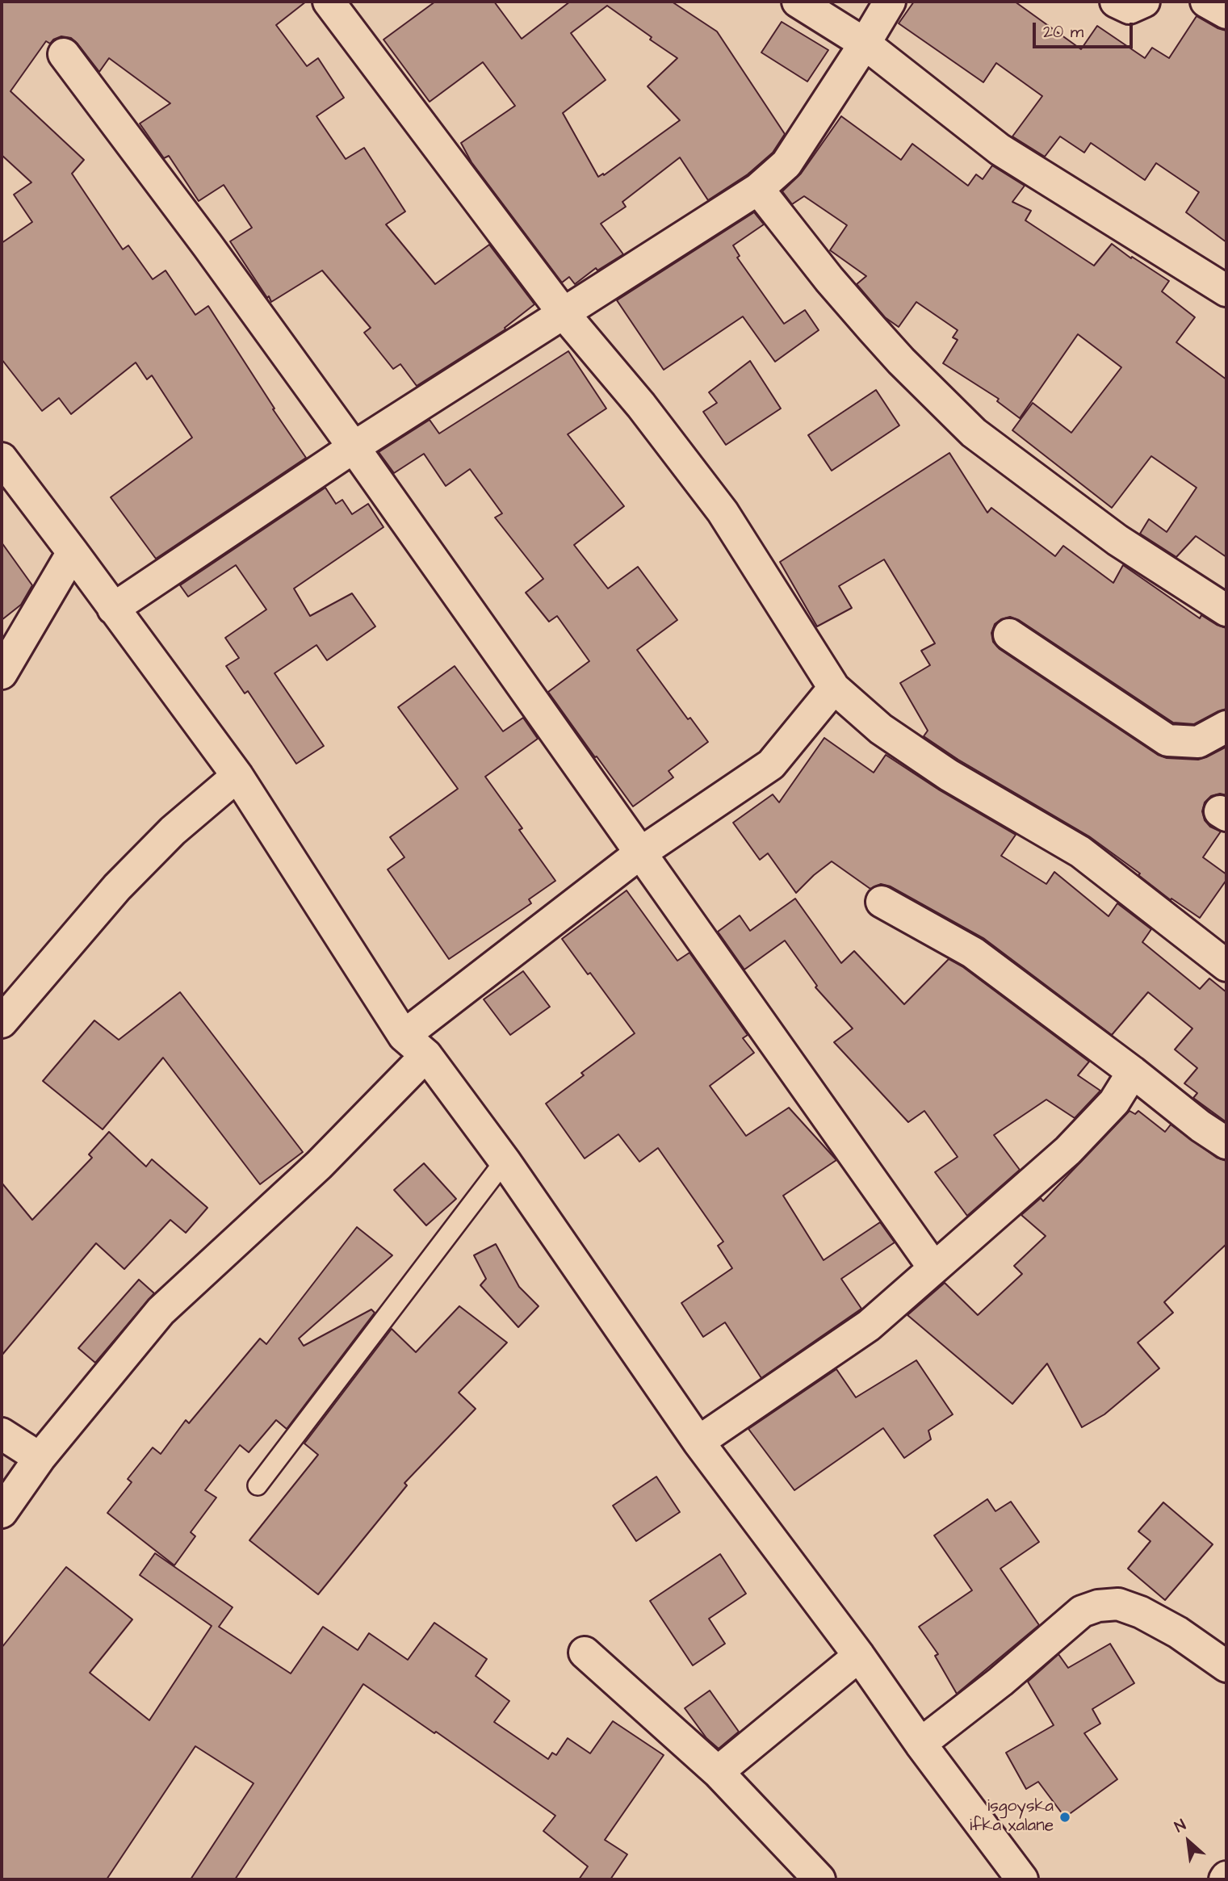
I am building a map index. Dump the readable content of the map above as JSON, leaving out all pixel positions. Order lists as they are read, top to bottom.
{
  "places": ["isgoyska ifka xalane"],
  "scale_bar": "20 m",
  "north": "top left"
}
